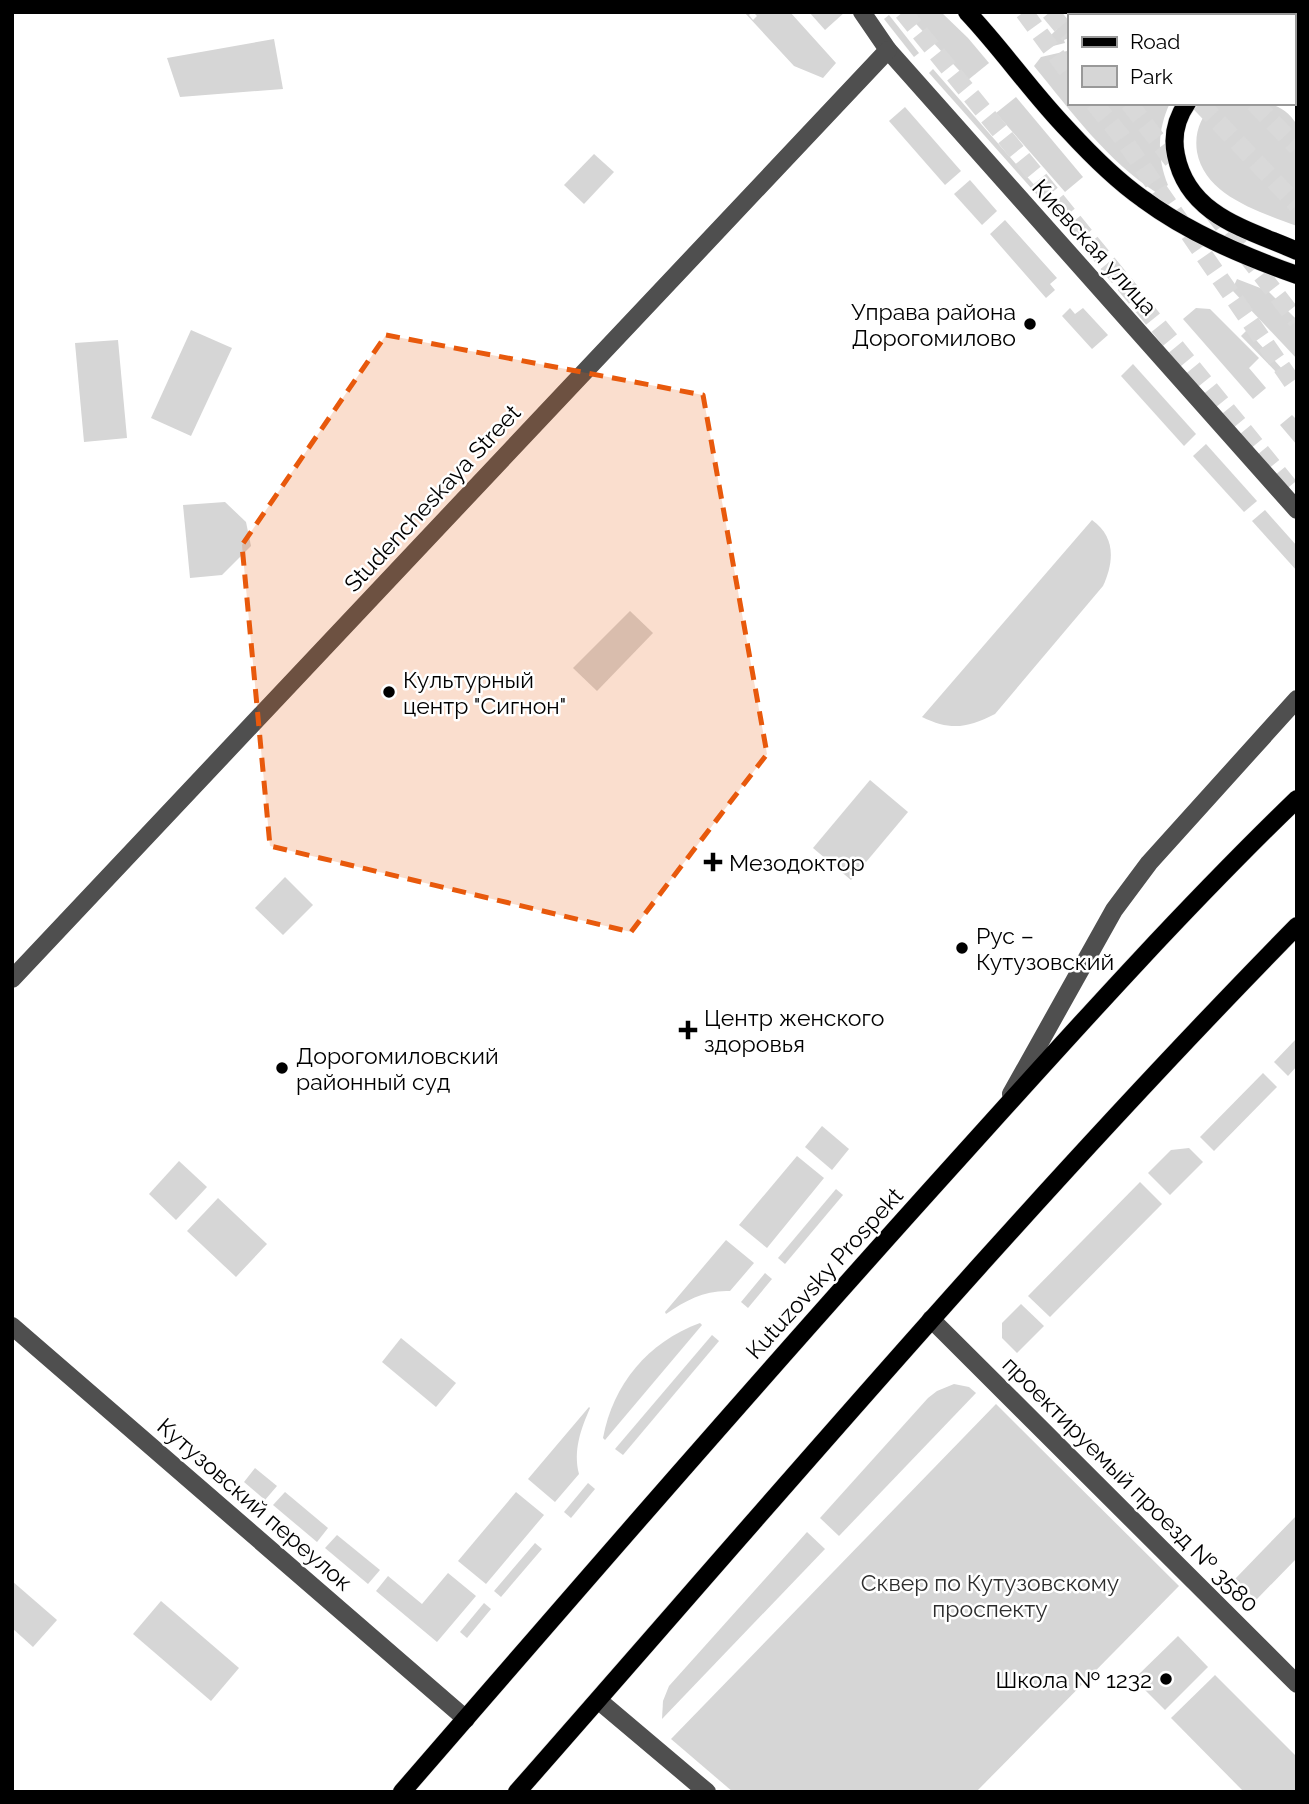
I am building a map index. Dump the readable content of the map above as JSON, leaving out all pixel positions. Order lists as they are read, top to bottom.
{
  "streets": {
    "main road": ["Kutuzovsky Prospekt"],
    "street": [
      "Киевская улица",
      "Studencheskaya Street",
      "проектируемый проезд № 3580",
      "Кутузовский переулок"
    ]
  },
  "crossings": [
    ["Киевская улица", "Studencheskaya Street"],
    ["Kutuzovsky Prospekt", "Кутузовский переулок"]
  ],
  "parks": ["Сквер по Кутузовскому проспекту"],
  "places": {
    "other": [
      "Управа района Дорогомилово",
      "Культурный центр \"Сигнон\"",
      "Рус – Кутузовский",
      "Дорогомиловский районный суд",
      "Школа № 1232"
    ],
    "health": ["Мезодоктор", "Центр женского здоровья"]
  },
  "legend": ["Road", "Park"]
}
